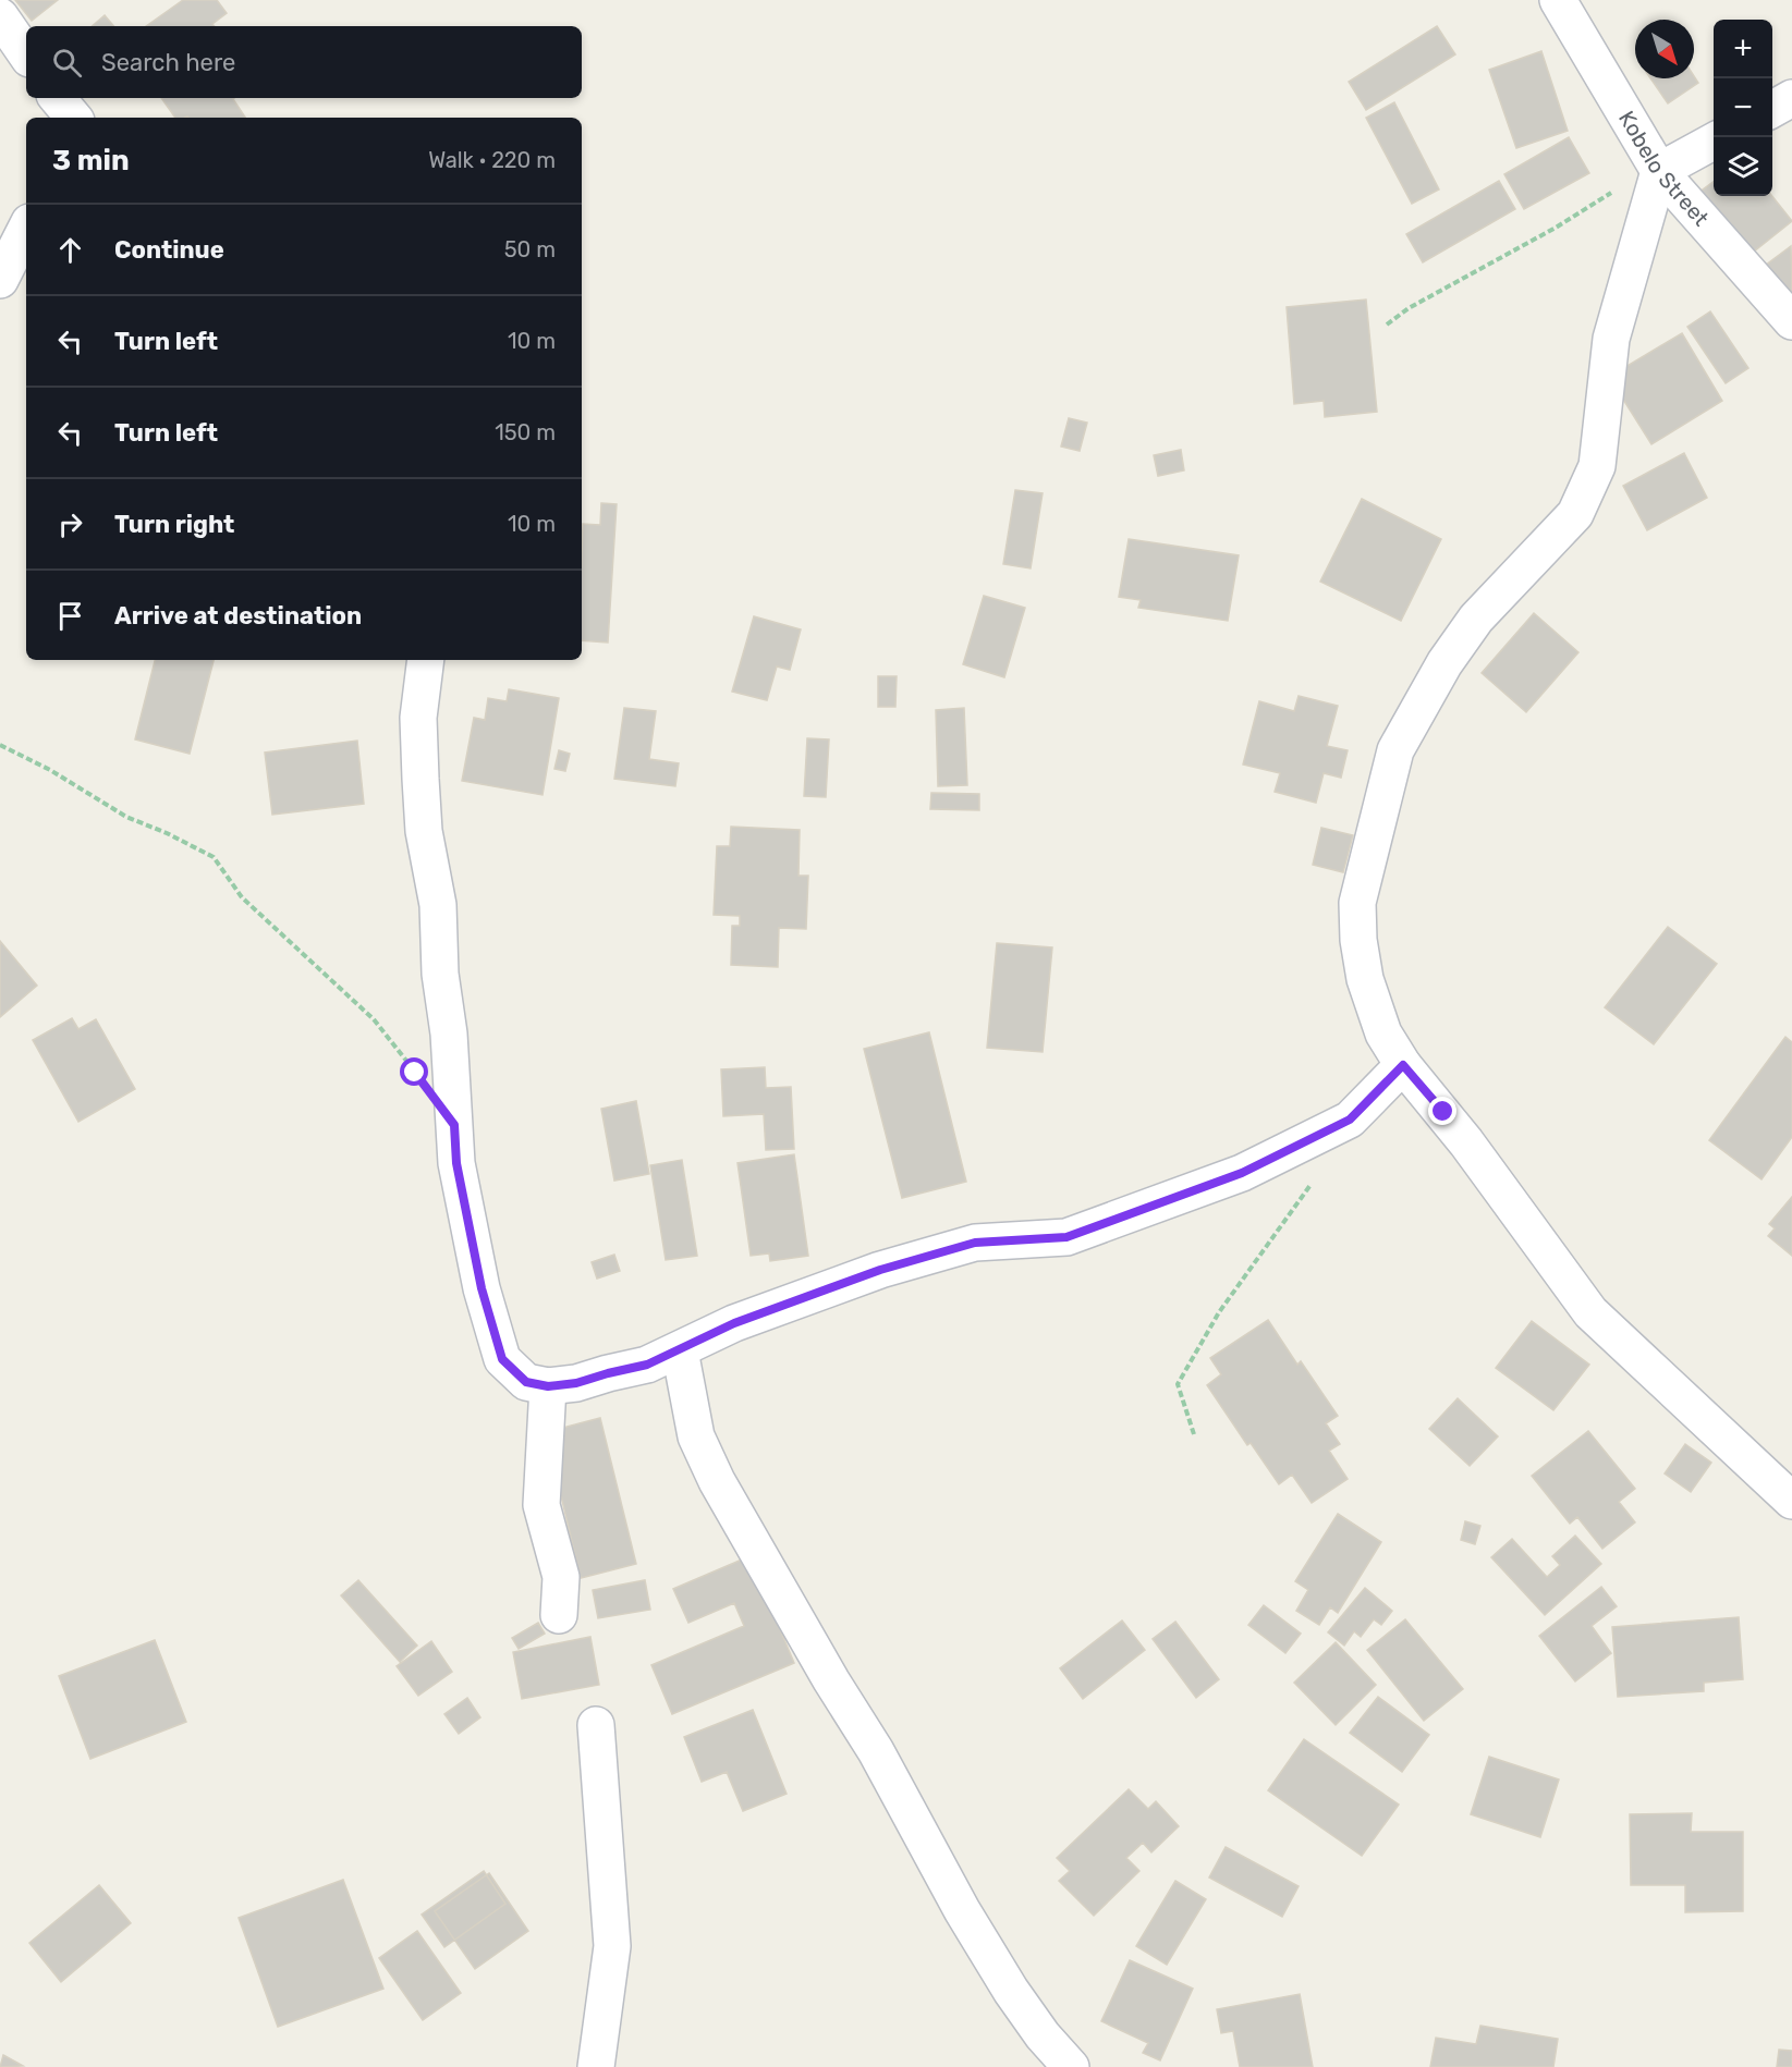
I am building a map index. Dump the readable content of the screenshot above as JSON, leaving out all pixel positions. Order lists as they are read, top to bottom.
{
  "streets": {
    "street": ["Kobelo Street"]
  },
  "north": "bottom right",
  "page": {
    "map_buttons": ["+", "−"],
    "search": "Search here",
    "heading": ["3 min", "Walk · 220 m"],
    "list": [
      ["Continue", "50 m"],
      ["Turn left", "10 m"],
      ["Turn left", "150 m"],
      ["Turn right", "10 m"],
      "Arrive at destination"
    ]
  }
}
